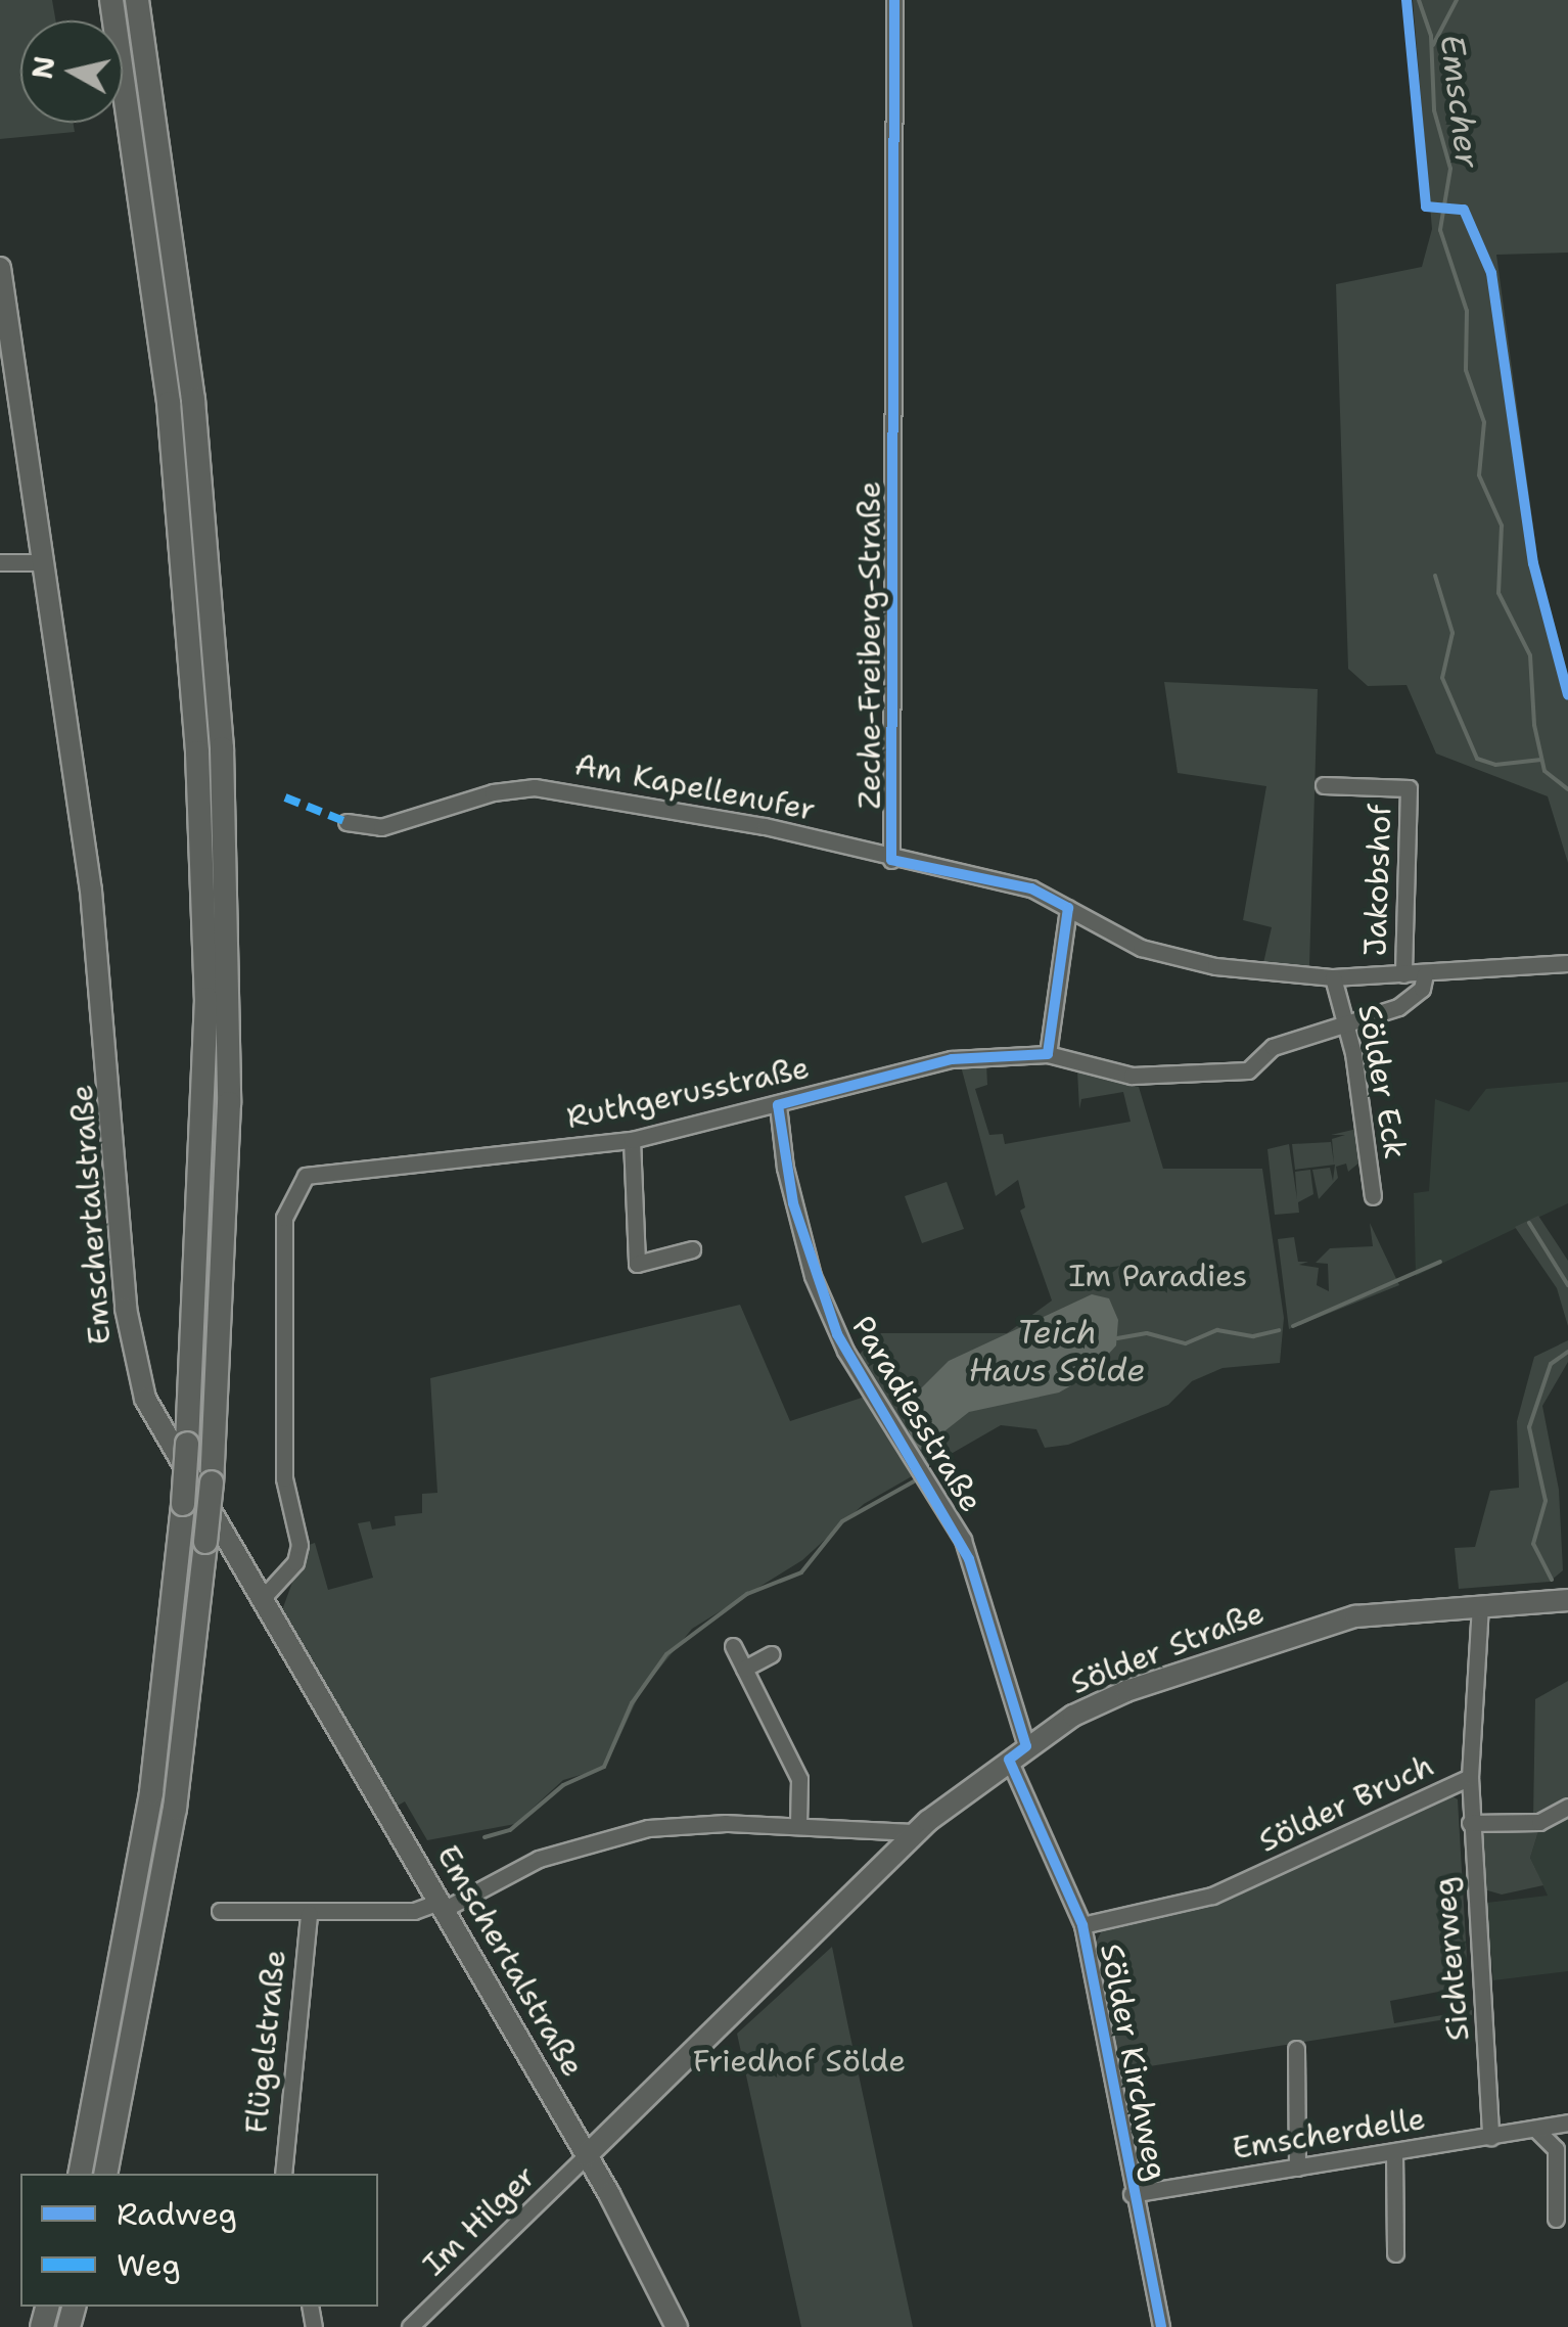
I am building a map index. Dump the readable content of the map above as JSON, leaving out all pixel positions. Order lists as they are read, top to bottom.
{
  "streets": {
    "main road": ["Emschertalstraße", "Sölder Straße"],
    "street": [
      "Zeche-Freiberg-Straße",
      "Am Kapellenufer",
      "Jakobshof",
      "Sölder Eck",
      "Ruthgerusstraße",
      "Paradiesstraße",
      "Sölder Bruch",
      "Sichterweg",
      "Flügelstraße",
      "Sölder Kirchweg",
      "Emscherdelle",
      "Im Hilger"
    ]
  },
  "crossings": [
    ["Zeche-Freiberg-Straße", "Am Kapellenufer"],
    ["Am Kapellenufer", "Jakobshof"],
    ["Am Kapellenufer", "Sölder Eck"],
    ["Am Kapellenufer", "Ruthgerusstraße"],
    ["Sölder Eck", "Ruthgerusstraße"],
    ["Ruthgerusstraße", "Emschertalstraße"],
    ["Ruthgerusstraße", "Paradiesstraße"],
    ["Emschertalstraße", "Sölder Straße"],
    ["Emschertalstraße", "Im Hilger"],
    ["Paradiesstraße", "Sölder Straße"],
    ["Paradiesstraße", "Sölder Kirchweg"],
    ["Sölder Straße", "Sölder Bruch"],
    ["Sölder Straße", "Sölder Kirchweg"],
    ["Sölder Straße", "Im Hilger"],
    ["Sölder Bruch", "Sichterweg"],
    ["Sölder Bruch", "Sölder Kirchweg"],
    ["Sichterweg", "Emscherdelle"],
    ["Sölder Kirchweg", "Emscherdelle"]
  ],
  "water": ["Emscher", "Teich Haus Sölde"],
  "parks": ["Im Paradies", "Friedhof Sölde"],
  "legend": ["Radweg", "Weg"],
  "north": "left"
}
